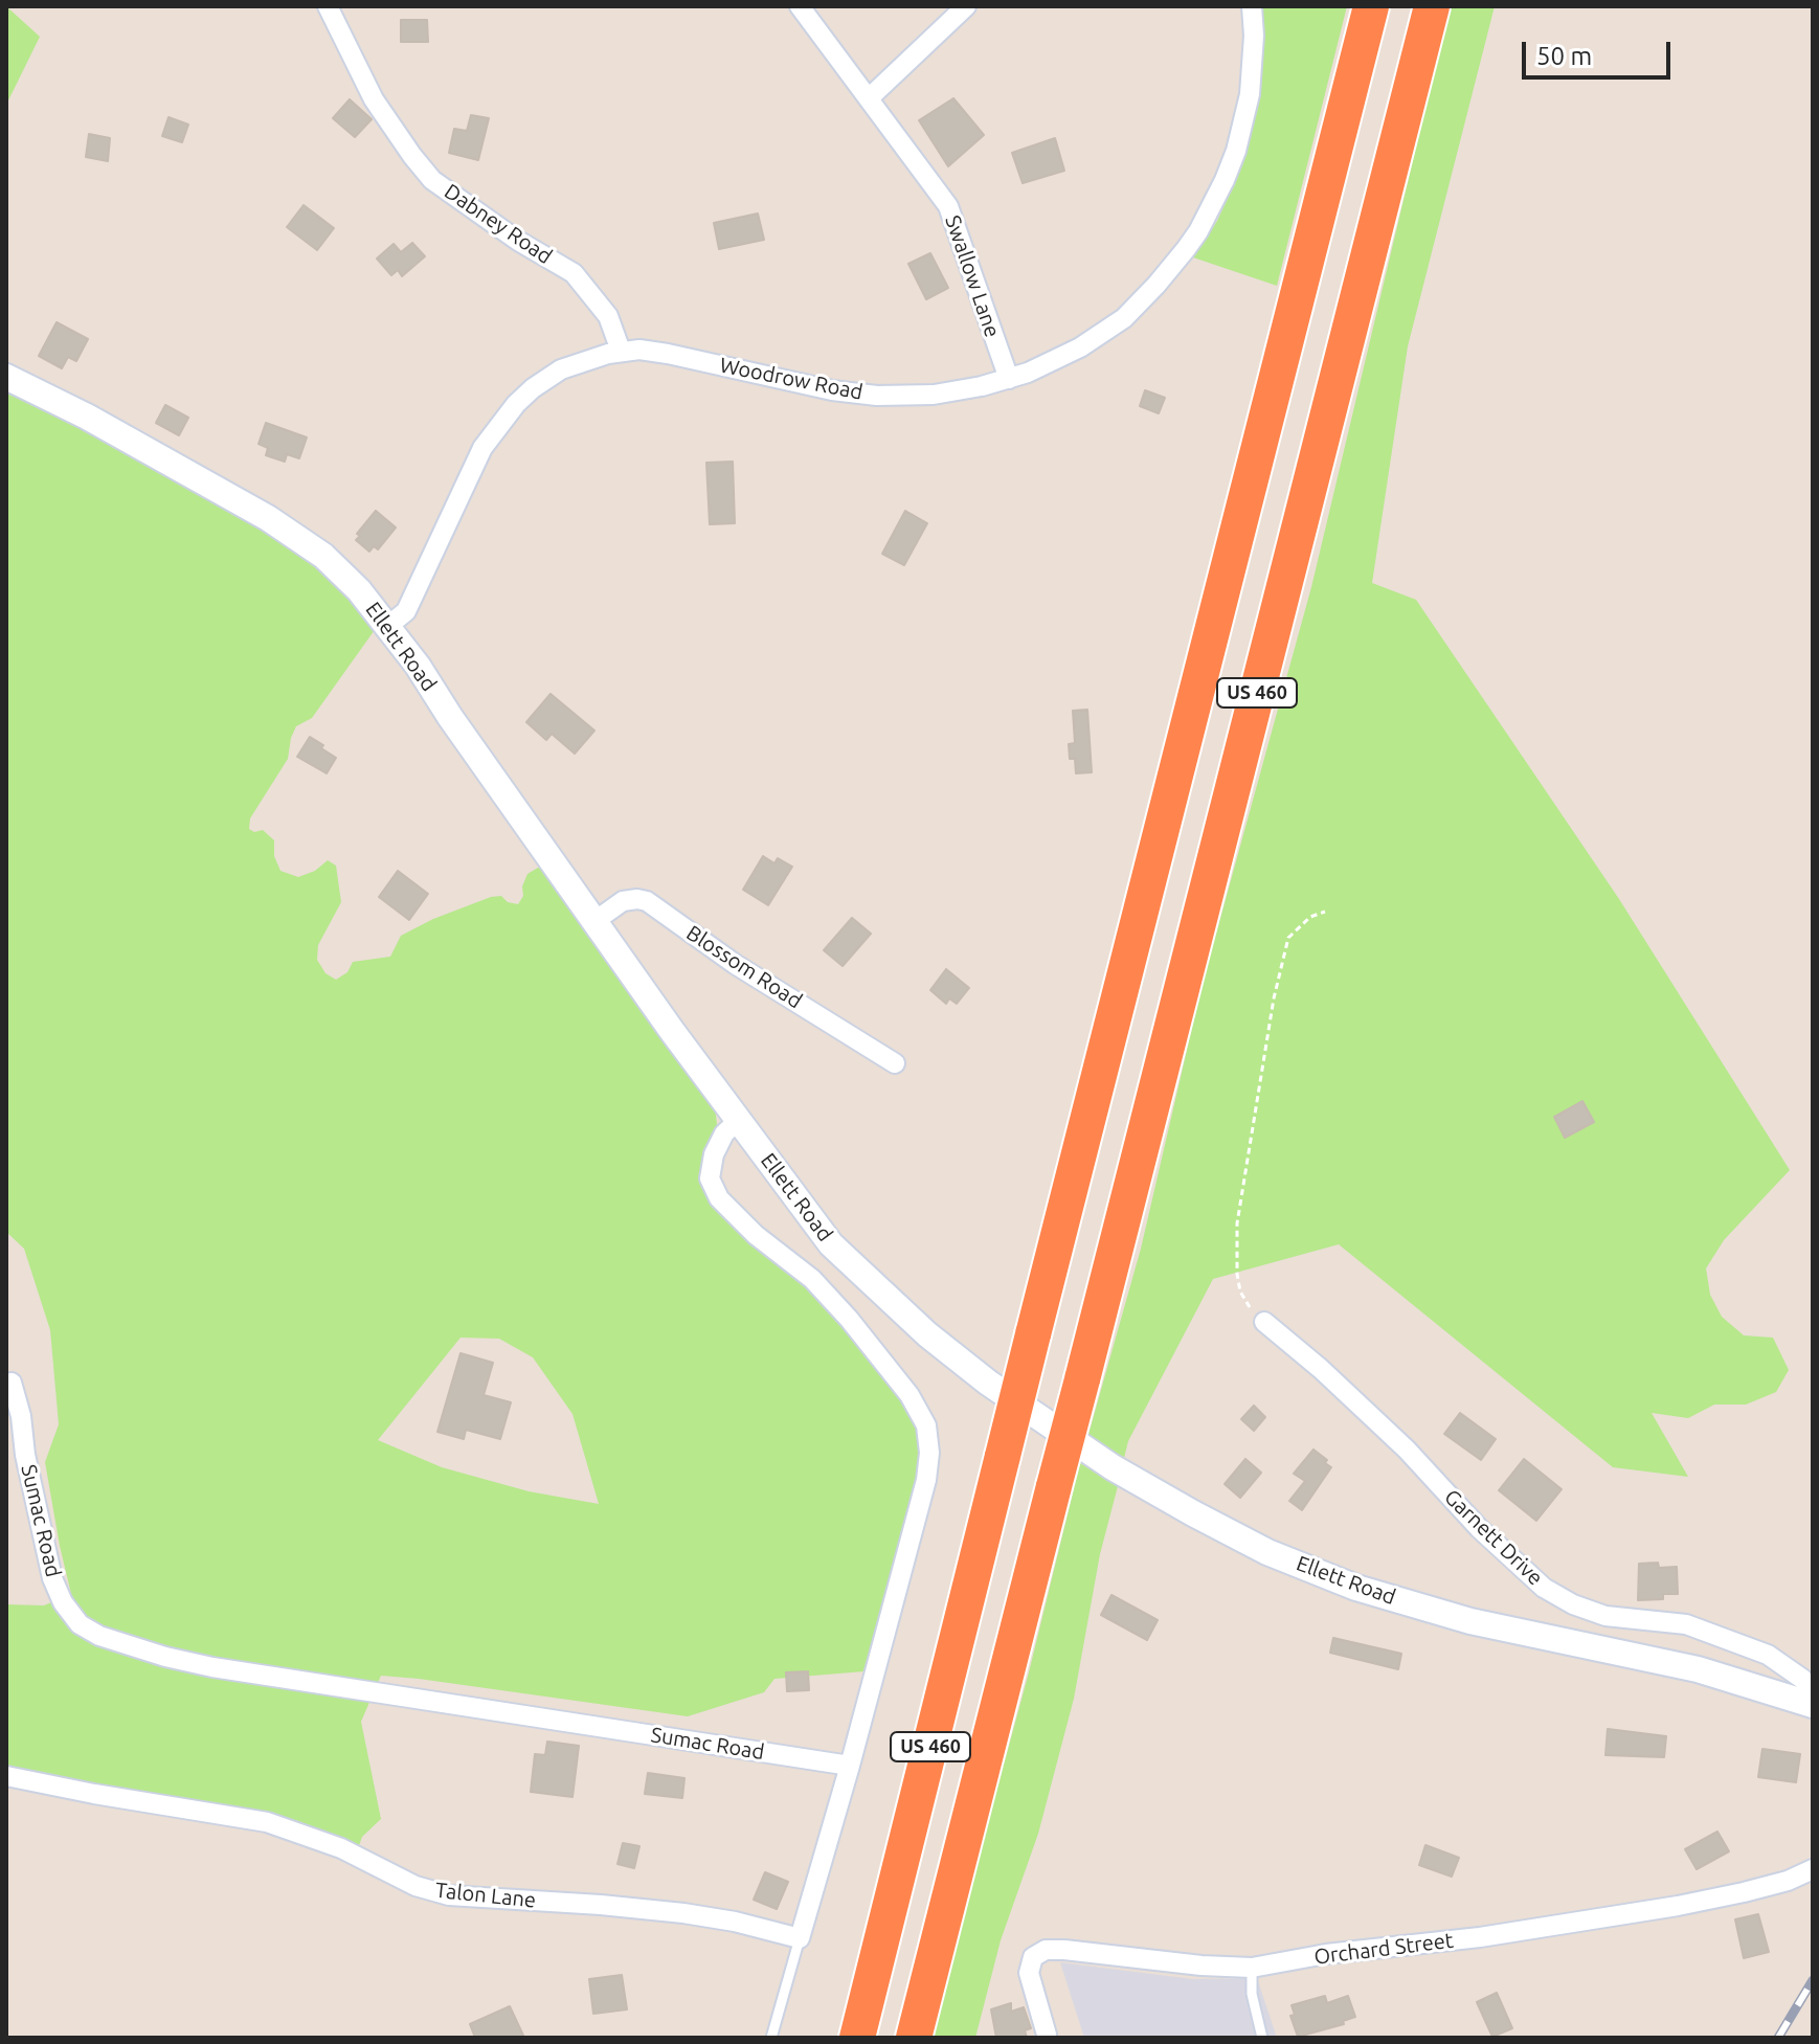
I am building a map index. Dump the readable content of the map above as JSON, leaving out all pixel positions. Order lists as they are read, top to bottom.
{
  "streets": {
    "highway": ["US 460"],
    "street": [
      "Dabney Road",
      "Swallow Lane",
      "Woodrow Road",
      "Ellett Road",
      "Blossom Road",
      "Sumac Road",
      "Garnett Drive",
      "Talon Lane",
      "Orchard Street"
    ]
  },
  "crossings": [
    ["Dabney Road", "Woodrow Road"],
    ["Swallow Lane", "Woodrow Road"],
    ["Woodrow Road", "Ellett Road"],
    ["Ellett Road", "Blossom Road"]
  ],
  "scale_bar": "50 m"
}
